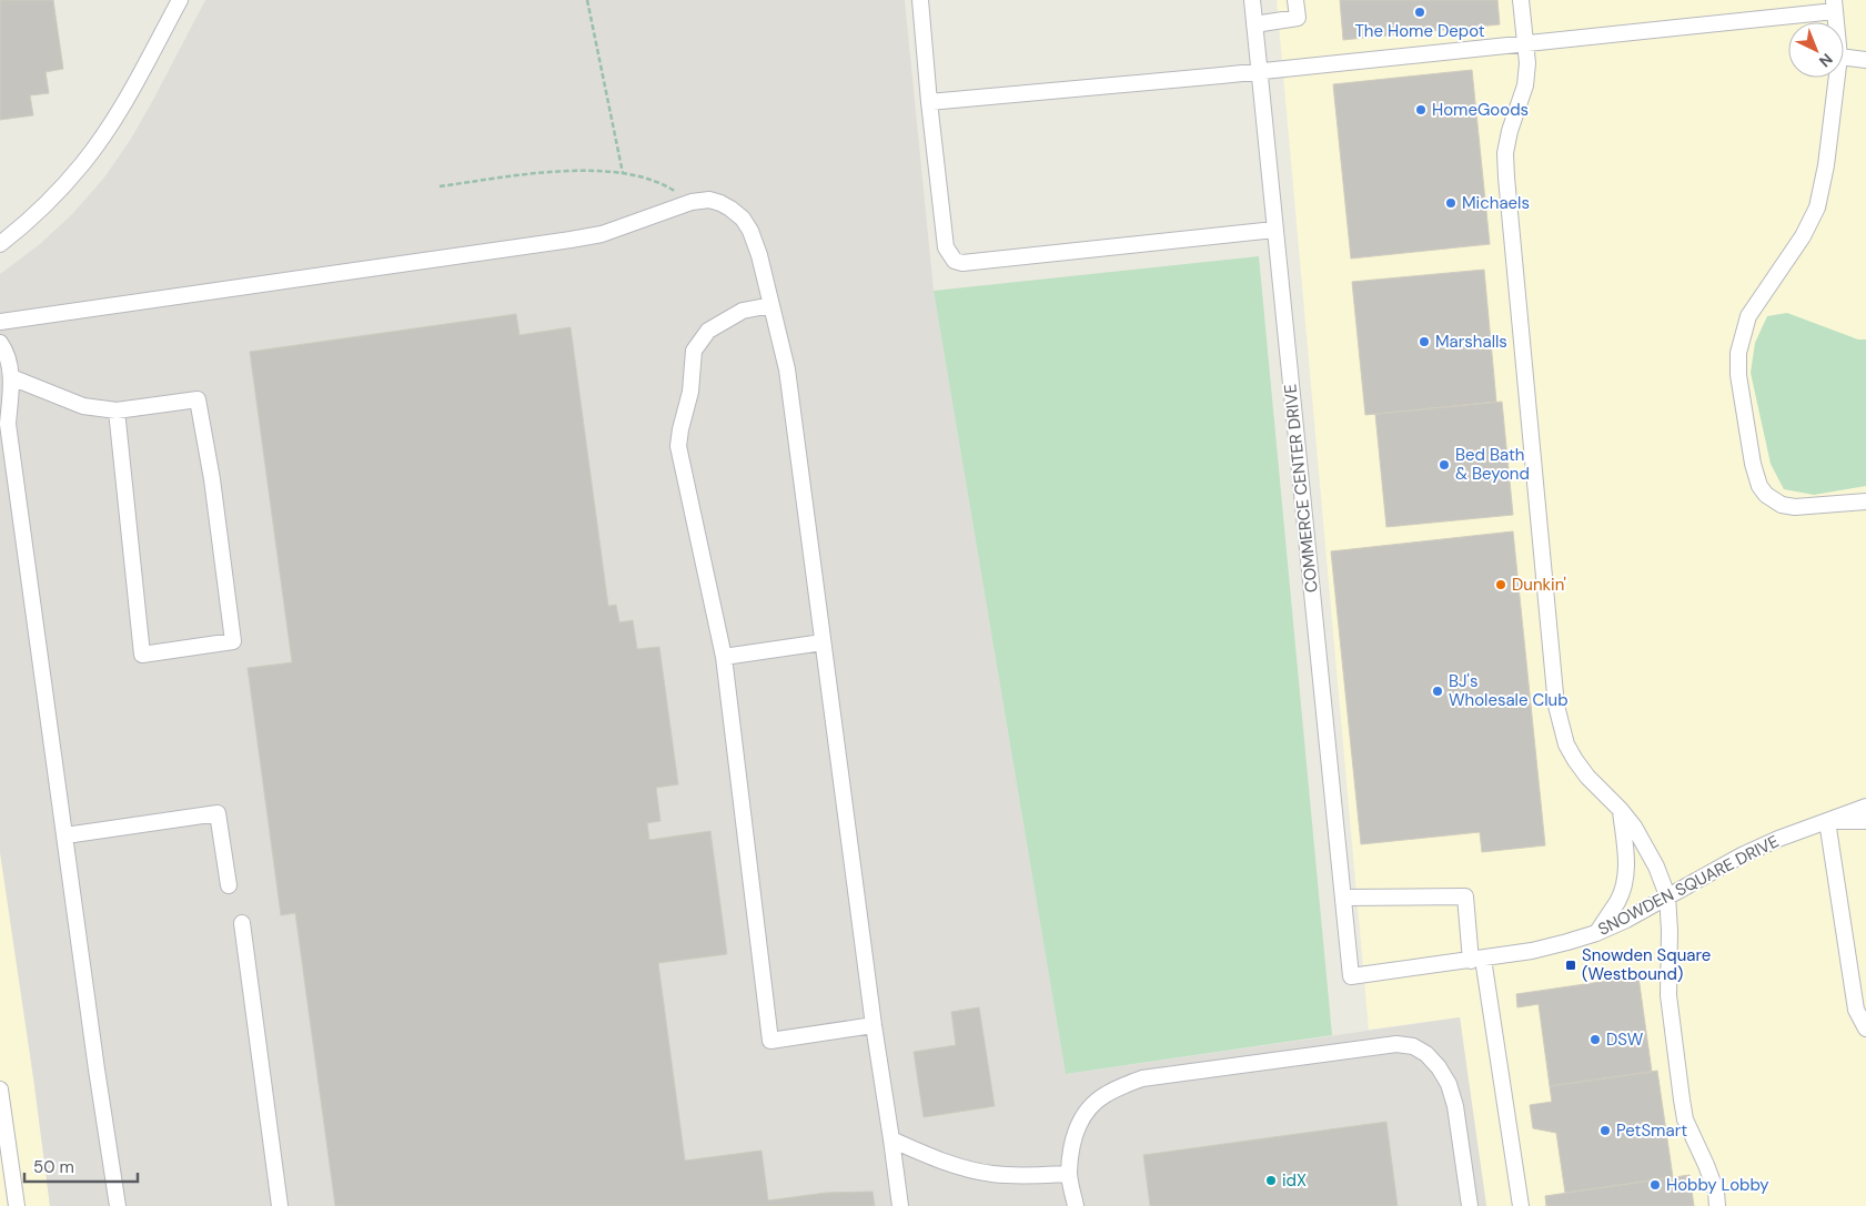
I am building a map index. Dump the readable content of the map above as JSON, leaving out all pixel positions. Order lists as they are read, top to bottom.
{
  "streets": {
    "street": ["COMMERCE CENTER DRIVE", "SNOWDEN SQUARE DRIVE"]
  },
  "crossings": [
    ["COMMERCE CENTER DRIVE", "SNOWDEN SQUARE DRIVE"]
  ],
  "places": {
    "other": [
      "The Home Depot",
      "HomeGoods",
      "Michaels",
      "Marshalls",
      "Bed Bath & Beyond",
      "Dunkin'",
      "BJ's Wholesale Club",
      "DSW",
      "PetSmart",
      "idX",
      "Hobby Lobby"
    ],
    "transit": ["Snowden Square (Westbound)"]
  },
  "scale_bar": "50 m",
  "north": "bottom right"
}
